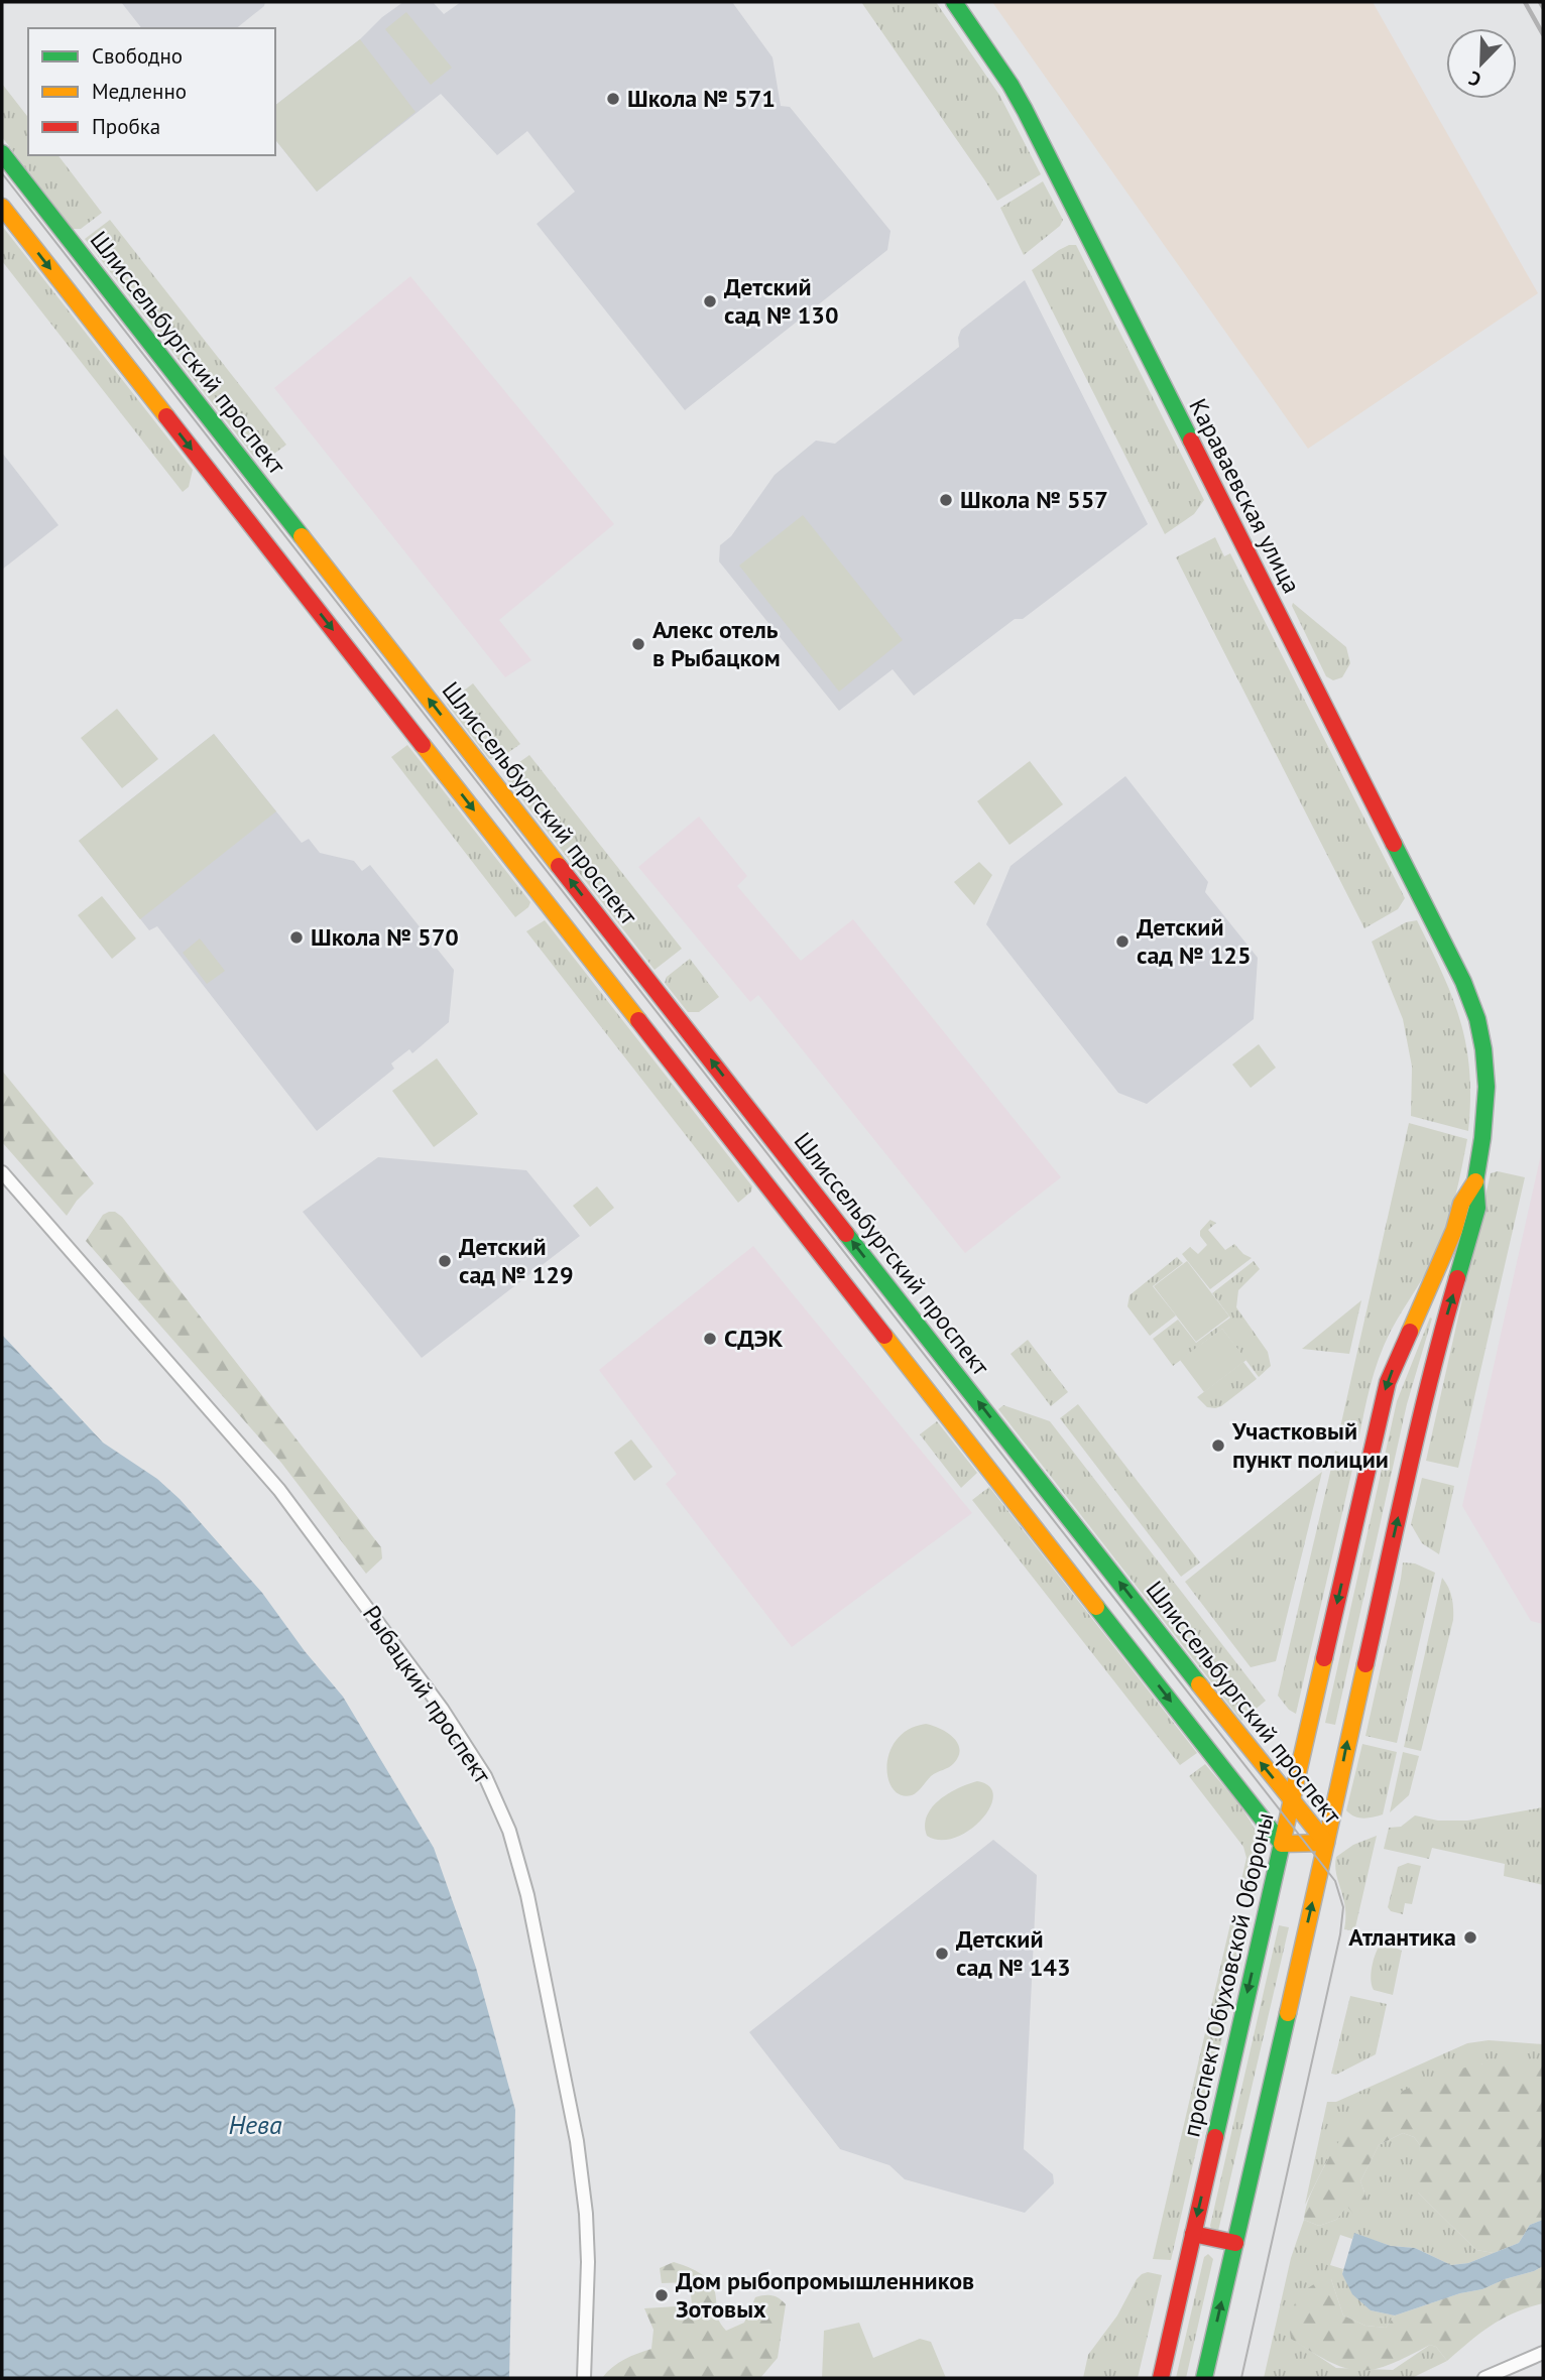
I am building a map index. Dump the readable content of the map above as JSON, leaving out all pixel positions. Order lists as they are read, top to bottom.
{
  "streets": {
    "main road": ["Шлиссельбургский проспект", "Караваевская улица", "проспект Обуховской Обороны"],
    "street": ["Рыбацкий проспект"]
  },
  "crossings": [
    ["Шлиссельбургский проспект", "проспект Обуховской Обороны"],
    ["Караваевская улица", "проспект Обуховской Обороны"]
  ],
  "water": ["Нева"],
  "places": [
    "Школа № 571",
    "Детский сад № 130",
    "Школа № 557",
    "Алекс отель в Рыбацком",
    "Школа № 570",
    "Детский сад № 125",
    "Детский сад № 129",
    "СДЭК",
    "Участковый пункт полиции",
    "Атлантика",
    "Детский сад № 143",
    "Дом рыбопромышленников Зотовых"
  ],
  "legend": ["Свободно", "Медленно", "Пробка"],
  "north": "bottom left"
}
